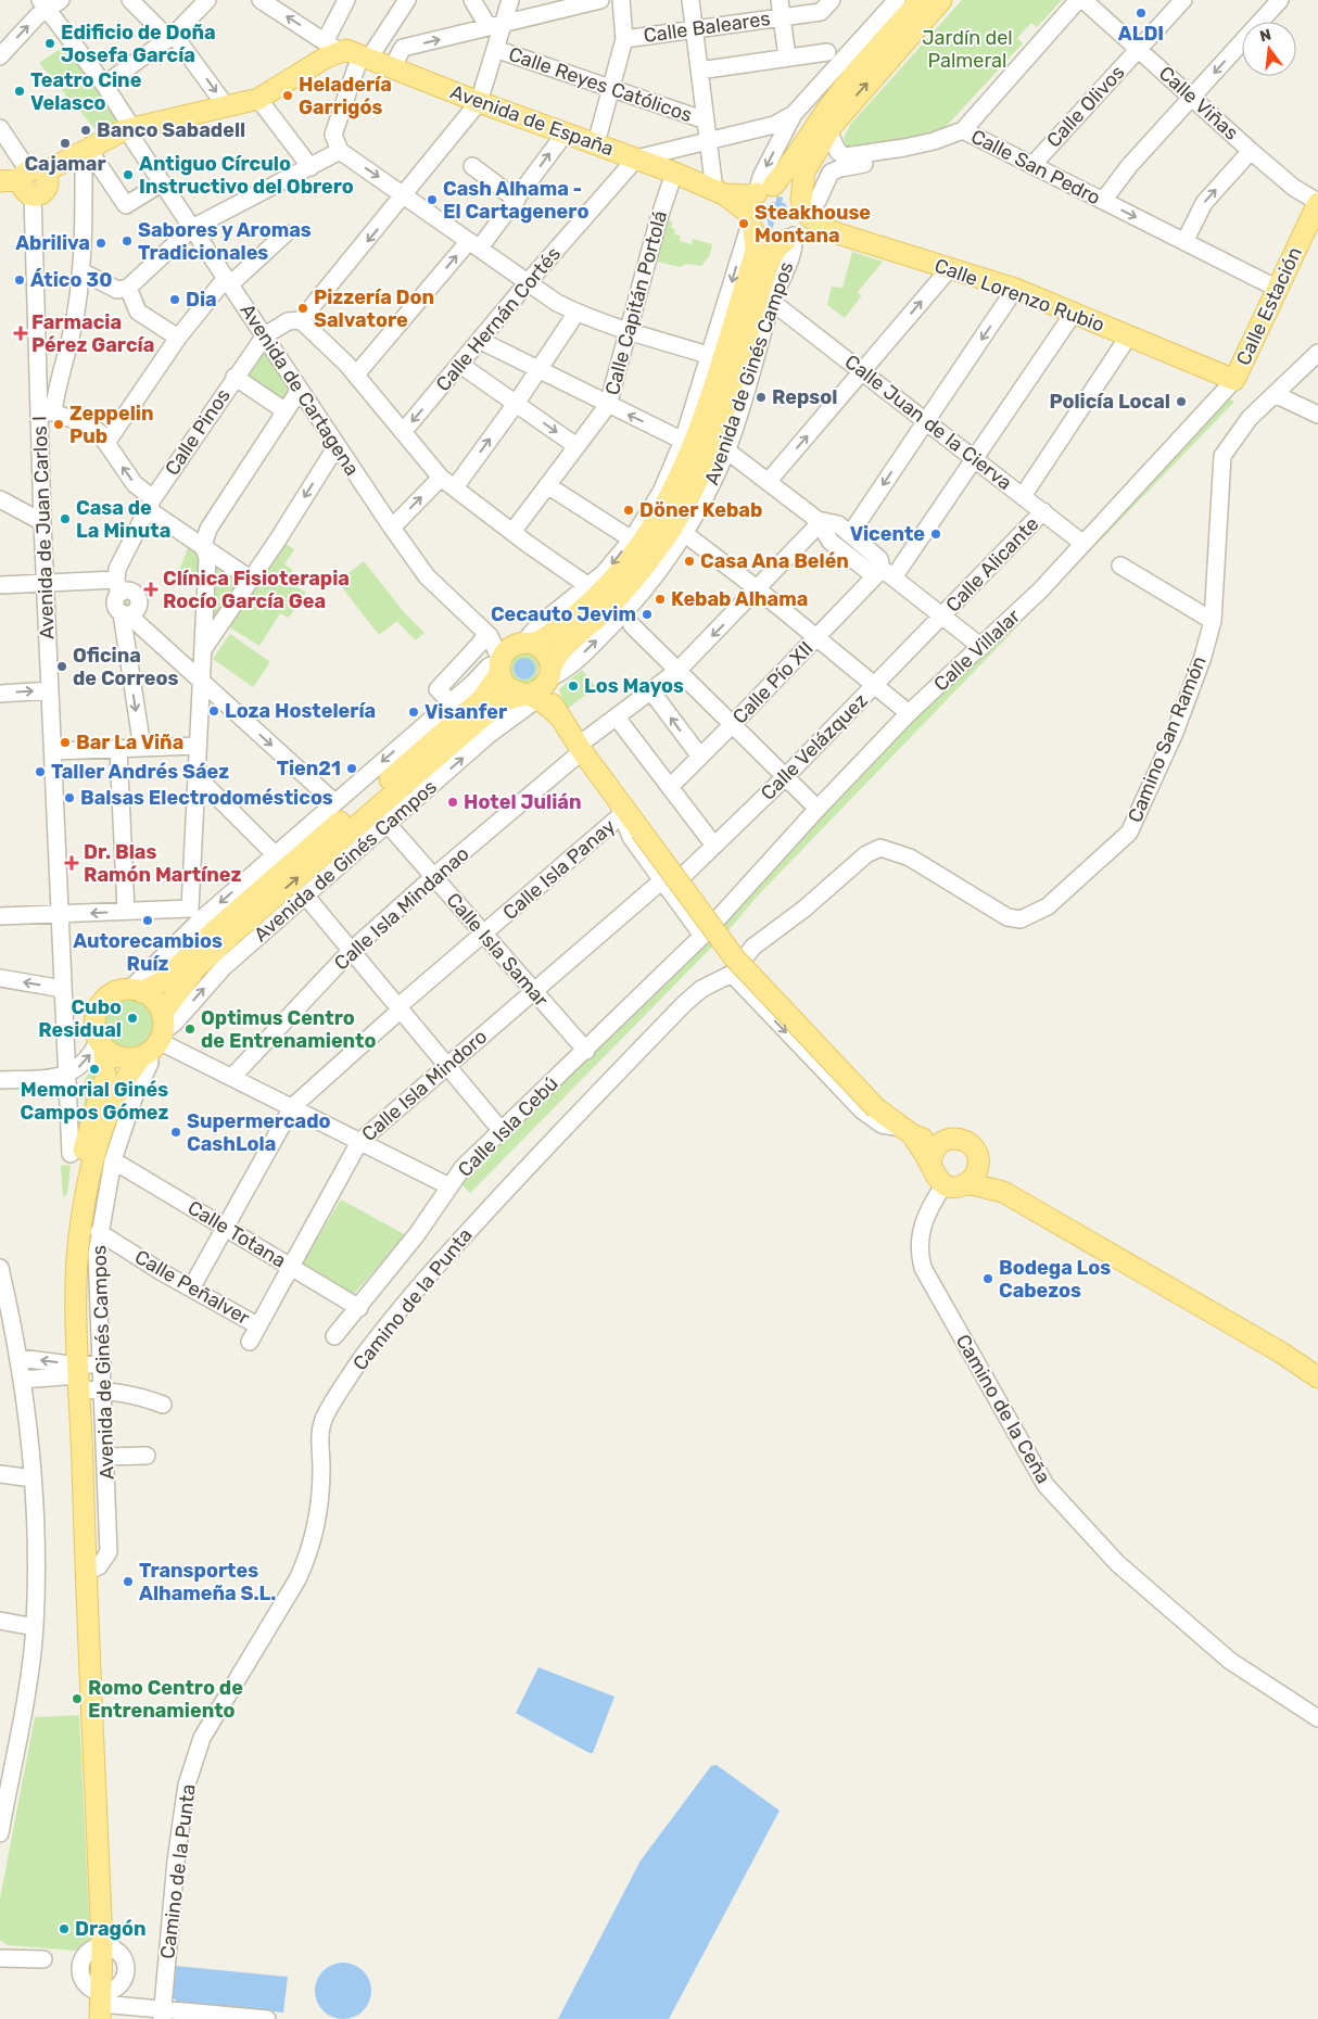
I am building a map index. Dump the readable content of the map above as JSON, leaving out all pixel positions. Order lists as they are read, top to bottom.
{
  "streets": {
    "main road": [
      "Avenida de España",
      "Calle Lorenzo Rubio",
      "Calle Estación",
      "Avenida de Ginés Campos"
    ],
    "street": [
      "Calle Baleares",
      "Calle Reyes Católicos",
      "Calle Viñas",
      "Calle Olivos",
      "Calle San Pedro",
      "Calle Capitán Portolá",
      "Calle Hernán Cortés",
      "Avenida de Cartagena",
      "Calle Juan de la Cierva",
      "Calle Pinos",
      "Avenida de Juan Carlos I",
      "Calle Alicante",
      "Calle Villalar",
      "Calle Pío XII",
      "Camino San Ramón",
      "Calle Velázquez",
      "Calle Isla Panay",
      "Calle Isla Mindanao",
      "Calle Isla Samar",
      "Calle Isla Mindoro",
      "Calle Isla Cebú",
      "Calle Totana",
      "Calle Peñalver",
      "Camino de la Punta",
      "Camino de la Ceña"
    ]
  },
  "crossings": [
    ["Calle Viñas", "Calle Olivos"],
    ["Calle Viñas", "Calle Estación"],
    ["Calle Olivos", "Calle San Pedro"],
    ["Avenida de España", "Calle Capitán Portolá"],
    ["Avenida de España", "Calle Hernán Cortés"],
    ["Calle San Pedro", "Calle Lorenzo Rubio"],
    ["Calle San Pedro", "Calle Estación"],
    ["Calle San Pedro", "Avenida de Ginés Campos"],
    ["Calle Lorenzo Rubio", "Calle Estación"],
    ["Calle Lorenzo Rubio", "Avenida de Ginés Campos"],
    ["Calle Lorenzo Rubio", "Calle Alicante"],
    ["Calle Lorenzo Rubio", "Calle Villalar"],
    ["Calle Lorenzo Rubio", "Calle Pío XII"],
    ["Calle Estación", "Calle Villalar"],
    ["Avenida de Ginés Campos", "Avenida de Cartagena"],
    ["Avenida de Ginés Campos", "Calle Juan de la Cierva"],
    ["Avenida de Ginés Campos", "Calle Isla Samar"],
    ["Avenida de Ginés Campos", "Calle Totana"],
    ["Avenida de Ginés Campos", "Calle Peñalver"],
    ["Avenida de Cartagena", "Calle Pinos"],
    ["Calle Juan de la Cierva", "Calle Alicante"],
    ["Calle Juan de la Cierva", "Calle Villalar"],
    ["Calle Juan de la Cierva", "Calle Pío XII"],
    ["Calle Alicante", "Calle Velázquez"],
    ["Calle Villalar", "Calle Isla Cebú"],
    ["Camino San Ramón", "Camino de la Punta"],
    ["Calle Isla Panay", "Calle Isla Samar"],
    ["Calle Isla Panay", "Calle Totana"],
    ["Calle Isla Panay", "Calle Peñalver"],
    ["Calle Isla Mindanao", "Calle Isla Samar"],
    ["Calle Isla Samar", "Calle Isla Mindoro"],
    ["Calle Isla Samar", "Calle Isla Cebú"],
    ["Calle Isla Mindoro", "Calle Totana"],
    ["Calle Isla Mindoro", "Calle Peñalver"],
    ["Calle Isla Cebú", "Calle Totana"]
  ],
  "parks": ["Jardín del Palmeral"],
  "places": {
    "other": [
      "ALDI",
      "Edificio de Doña Josefa García",
      "Teatro Cine Velasco",
      "Heladería Garrigós",
      "Banco Sabadell",
      "Cajamar",
      "Antiguo Círculo Instructivo del Obrero",
      "Cash Alhama - El Cartagenero",
      "Steakhouse Montana",
      "Sabores y Aromas Tradicionales",
      "Abriliva",
      "Ático 30",
      "Dia",
      "Pizzería Don Salvatore",
      "Repsol",
      "Policía Local",
      "Zeppelin Pub",
      "Döner Kebab",
      "Casa de La Minuta",
      "Vicente",
      "Casa Ana Belén",
      "Kebab Alhama",
      "Cecauto Jevim",
      "Oficina de Correos",
      "Los Mayos",
      "Loza Hostelería",
      "Visanfer",
      "Bar La Viña",
      "Tien21",
      "Taller Andrés Sáez",
      "Balsas Electrodomésticos",
      "Hotel Julián",
      "Autorecambios Ruíz",
      "Cubo Residual",
      "Optimus Centro de Entrenamiento",
      "Memorial Ginés Campos Gómez",
      "Supermercado CashLola",
      "Bodega Los Cabezos",
      "Transportes Alhameña S.L.",
      "Romo Centro de Entrenamiento",
      "Dragón"
    ],
    "health": ["Farmacia Pérez García", "Clínica Fisioterapia Rocío García Gea", "Dr. Blas Ramón Martínez"]
  },
  "north": "top"
}
